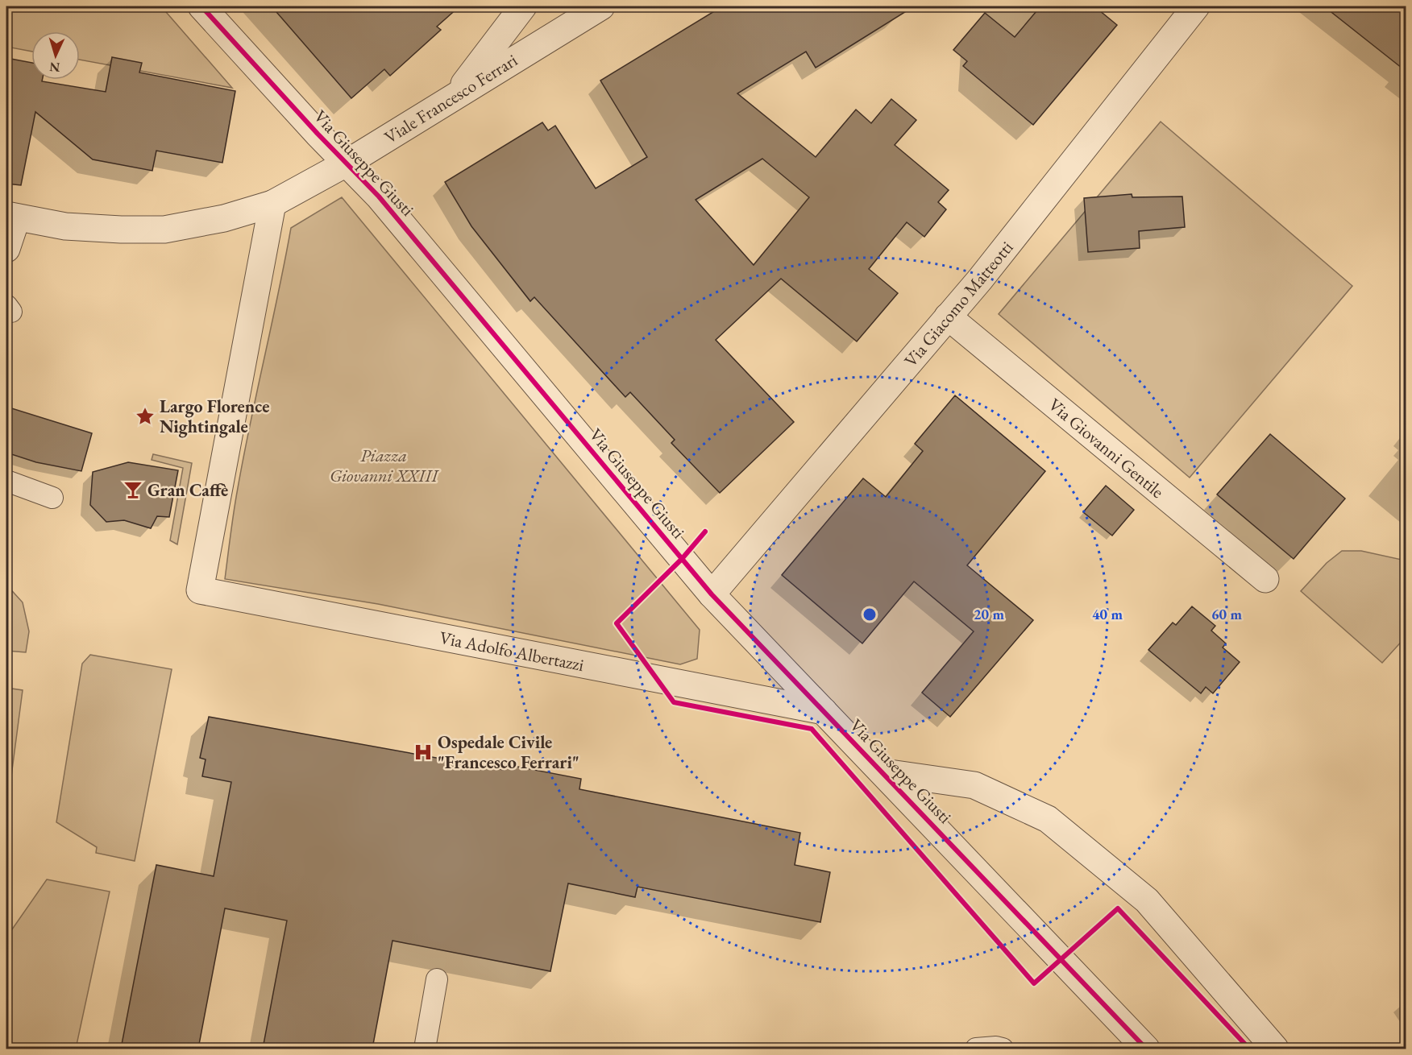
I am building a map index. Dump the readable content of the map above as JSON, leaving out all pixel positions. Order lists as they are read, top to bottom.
{
  "streets": {
    "street": [
      "Viale Francesco Ferrari",
      "Via Giuseppe Giusti",
      "Via Giacomo Matteotti",
      "Via Giovanni Gentile",
      "Via Adolfo Albertazzi"
    ]
  },
  "crossings": [
    ["Viale Francesco Ferrari", "Via Giuseppe Giusti"],
    ["Viale Francesco Ferrari", "Via Adolfo Albertazzi"],
    ["Via Giuseppe Giusti", "Via Giacomo Matteotti"],
    ["Via Giuseppe Giusti", "Via Adolfo Albertazzi"],
    ["Via Giacomo Matteotti", "Via Giovanni Gentile"]
  ],
  "parks": ["Piazza Giovanni XXIII"],
  "places": {
    "place": ["Largo Florence Nightingale"],
    "bar": ["Gran Caffè"],
    "hospital": ["Ospedale Civile \"Francesco Ferrari\""]
  },
  "north": "bottom",
  "rings": ["20 m", "40 m", "60 m"]
}
